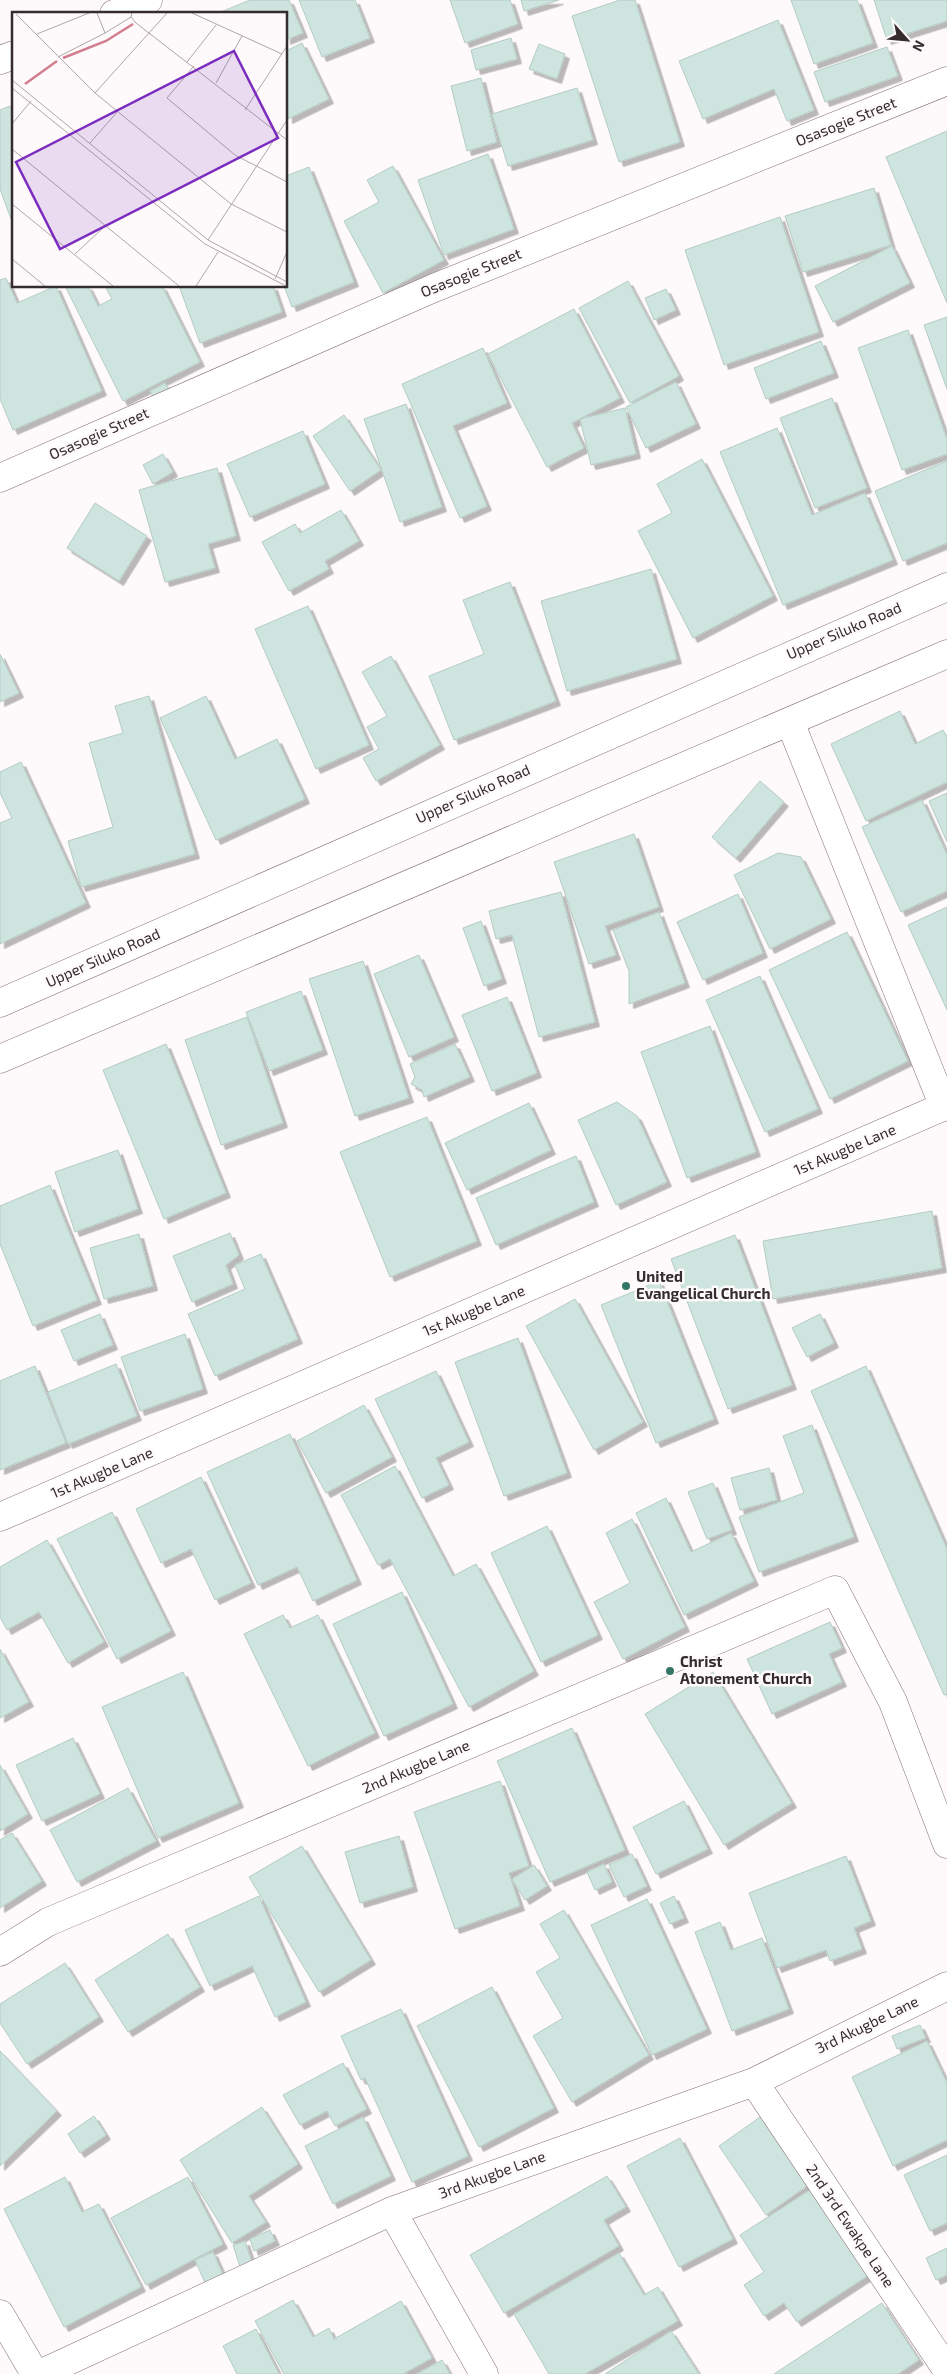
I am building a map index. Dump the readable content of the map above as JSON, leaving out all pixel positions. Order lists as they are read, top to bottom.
{
  "streets": {
    "street": [
      "Osasogie Street",
      "Upper Siluko Road",
      "1st Akugbe Lane",
      "2nd Akugbe Lane",
      "3rd Akugbe Lane",
      "2nd 3rd Ewakpe Lane"
    ]
  },
  "crossings": [
    ["3rd Akugbe Lane", "2nd 3rd Ewakpe Lane"]
  ],
  "places": ["United Evangelical Church", "Christ Atonement Church"],
  "north": "bottom right"
}
